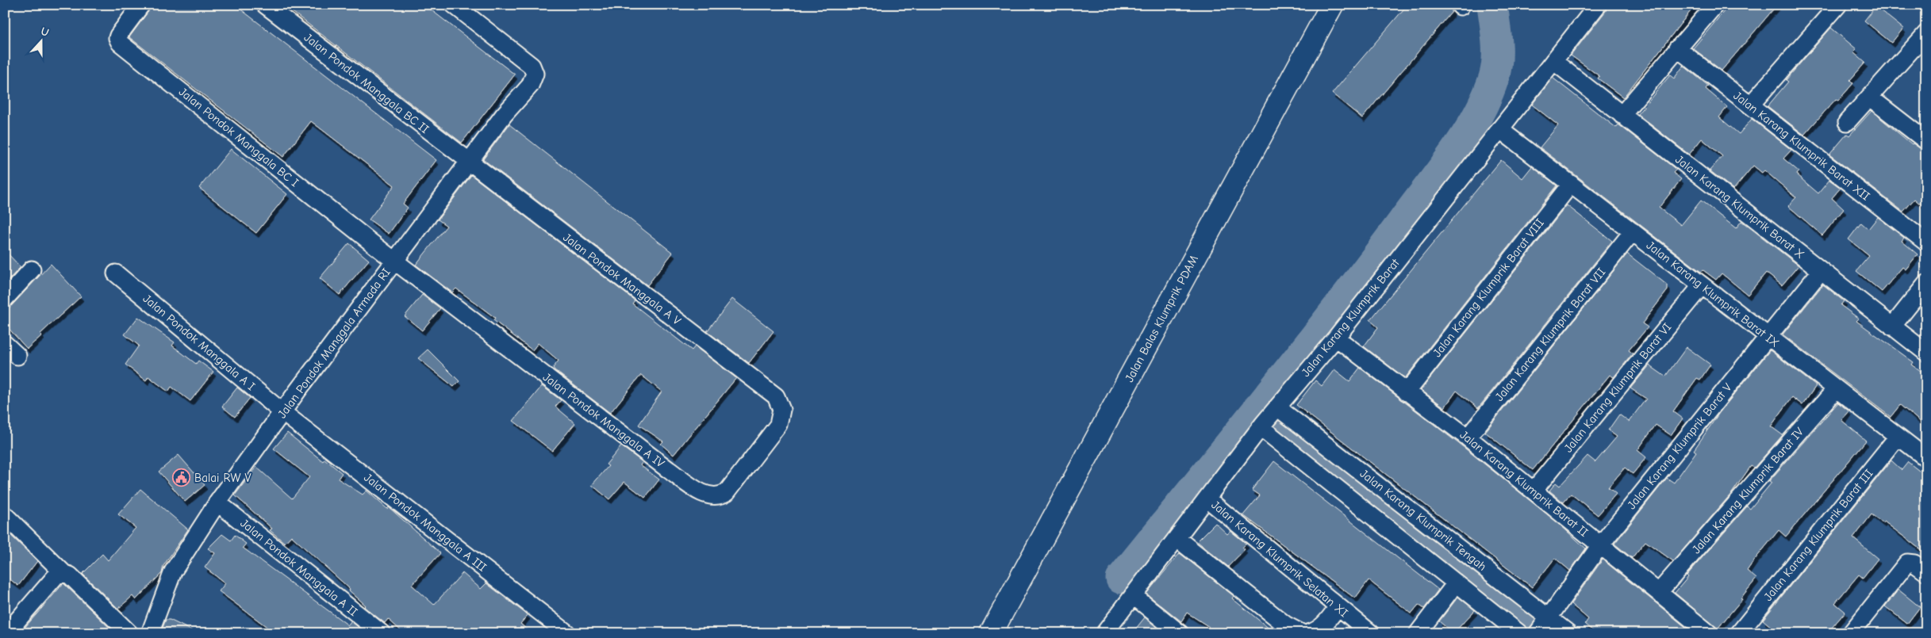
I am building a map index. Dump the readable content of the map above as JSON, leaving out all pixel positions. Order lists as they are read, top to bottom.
{
  "streets": {
    "street": [
      "Jalan Pondok Manggala BC II",
      "Jalan Pondok Manggala BC I",
      "Jalan Karang Klumprik Barat XII",
      "Jalan Karang Klumprik Barat X",
      "Jalan Pondok Manggala A V",
      "Jalan Karang Klumprik Barat VIII",
      "Jalan Karang Klumprik Barat IX",
      "Jalan Karang Klumprik Barat",
      "Jalan Balas Klumprik PDAM",
      "Jalan Karang Klumprik Barat VII",
      "Jalan Pondok Manggala A I",
      "Jalan Pondok Manggala Armada RI",
      "Jalan Karang Klumprik Barat VI",
      "Jalan Pondok Manggala A IV",
      "Jalan Karang Klumprik Barat V",
      "Jalan Karang Klumprik Barat II",
      "Jalan Karang Klumprik Barat IV",
      "Jalan Karang Klumprik Tengah",
      "Jalan Pondok Manggala A III",
      "Jalan Karang Klumprik Barat III",
      "Jalan Karang Klumprik Selatan XI",
      "Jalan Pondok Manggala A II"
    ]
  },
  "crossings": [
    ["Jalan Pondok Manggala BC II", "Jalan Pondok Manggala A V"],
    ["Jalan Pondok Manggala BC II", "Jalan Pondok Manggala Armada RI"],
    ["Jalan Pondok Manggala BC I", "Jalan Pondok Manggala Armada RI"],
    ["Jalan Pondok Manggala BC I", "Jalan Pondok Manggala A IV"],
    ["Jalan Karang Klumprik Barat X", "Jalan Karang Klumprik Barat"],
    ["Jalan Karang Klumprik Barat X", "Jalan Karang Klumprik Barat V"],
    ["Jalan Pondok Manggala A V", "Jalan Pondok Manggala Armada RI"],
    ["Jalan Pondok Manggala A V", "Jalan Pondok Manggala A IV"],
    ["Jalan Karang Klumprik Barat VIII", "Jalan Karang Klumprik Barat IX"],
    ["Jalan Karang Klumprik Barat VIII", "Jalan Karang Klumprik Barat II"],
    ["Jalan Karang Klumprik Barat IX", "Jalan Karang Klumprik Barat"],
    ["Jalan Karang Klumprik Barat IX", "Jalan Karang Klumprik Barat VII"],
    ["Jalan Karang Klumprik Barat IX", "Jalan Karang Klumprik Barat VI"],
    ["Jalan Karang Klumprik Barat IX", "Jalan Karang Klumprik Barat V"],
    ["Jalan Karang Klumprik Barat IX", "Jalan Karang Klumprik Barat IV"],
    ["Jalan Karang Klumprik Barat IX", "Jalan Karang Klumprik Barat III"],
    ["Jalan Karang Klumprik Barat", "Jalan Karang Klumprik Barat II"],
    ["Jalan Karang Klumprik Barat", "Jalan Karang Klumprik Tengah"],
    ["Jalan Karang Klumprik Barat", "Jalan Karang Klumprik Selatan XI"],
    ["Jalan Karang Klumprik Barat VII", "Jalan Karang Klumprik Barat II"],
    ["Jalan Pondok Manggala A I", "Jalan Pondok Manggala Armada RI"],
    ["Jalan Pondok Manggala A I", "Jalan Pondok Manggala A III"],
    ["Jalan Pondok Manggala Armada RI", "Jalan Pondok Manggala A IV"],
    ["Jalan Pondok Manggala Armada RI", "Jalan Pondok Manggala A III"],
    ["Jalan Pondok Manggala Armada RI", "Jalan Pondok Manggala A II"],
    ["Jalan Karang Klumprik Barat VI", "Jalan Karang Klumprik Barat II"],
    ["Jalan Karang Klumprik Barat V", "Jalan Karang Klumprik Barat II"],
    ["Jalan Karang Klumprik Barat V", "Jalan Karang Klumprik Tengah"],
    ["Jalan Karang Klumprik Barat II", "Jalan Karang Klumprik Barat IV"]
  ],
  "places": {
    "public building": ["Balai RW V"]
  },
  "north": "top"
}
